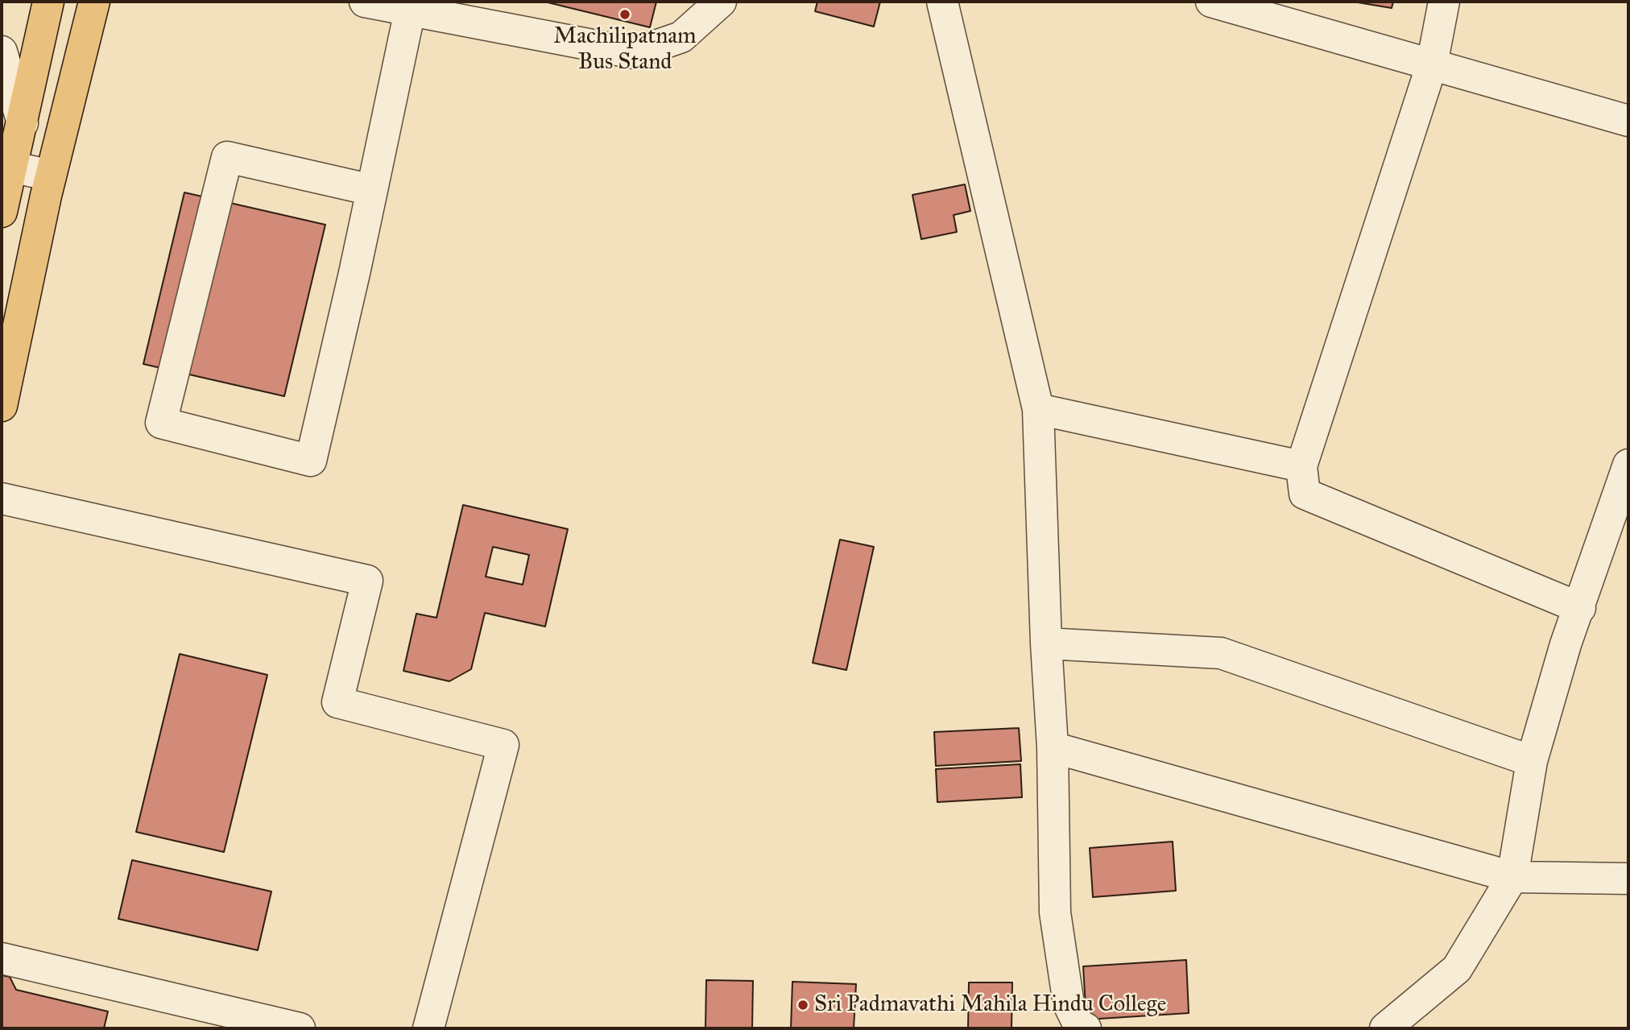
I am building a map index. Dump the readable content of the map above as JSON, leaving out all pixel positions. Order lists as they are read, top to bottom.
{
  "places": ["Machilipatnam Bus Stand", "Sri Padmavathi Mahila Hindu College"]
}
